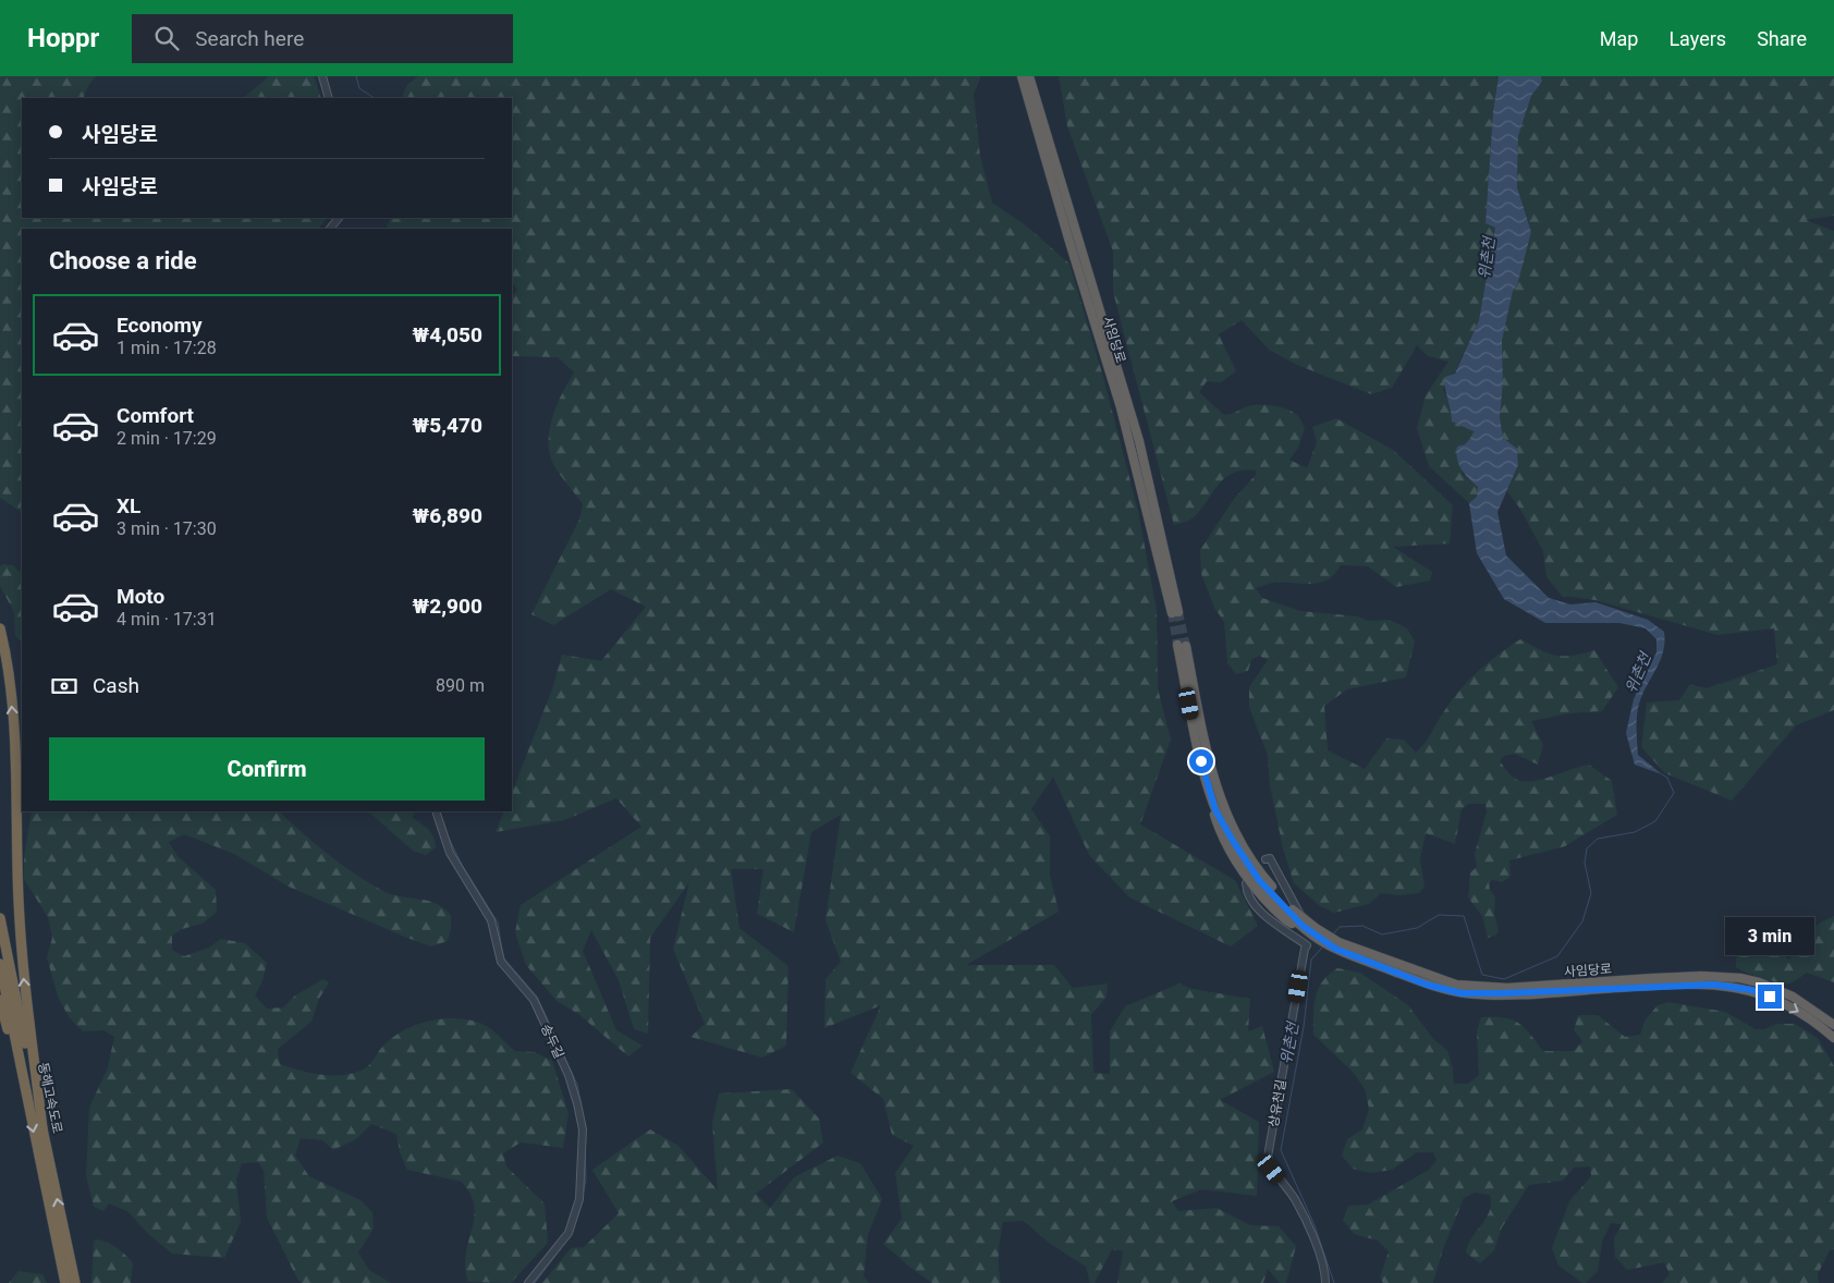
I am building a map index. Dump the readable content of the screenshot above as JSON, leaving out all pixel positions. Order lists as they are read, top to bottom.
{
  "streets": {
    "highway": ["사임당로", "동해고속도로"],
    "street": ["송두길", "상유천길"]
  },
  "water": ["위촌천"],
  "page": {
    "header": "Hoppr",
    "search": "Search here",
    "nav": ["Map", "Layers", "Share"],
    "banner": ["사임당로", "사임당로"],
    "heading": "Choose a ride",
    "list": [
      {
        "name": "Economy",
        "note": "1 min · 17:28",
        "value": "₩4,050"
      },
      {
        "name": "Comfort",
        "note": "2 min · 17:29",
        "value": "₩5,470"
      },
      {
        "name": "XL",
        "note": "3 min · 17:30",
        "value": "₩6,890"
      },
      {
        "name": "Moto",
        "note": "4 min · 17:31",
        "value": "₩2,900"
      }
    ],
    "pay": ["Cash", "890 m"],
    "buttons": "Confirm",
    "bubble": "3 min"
  }
}
